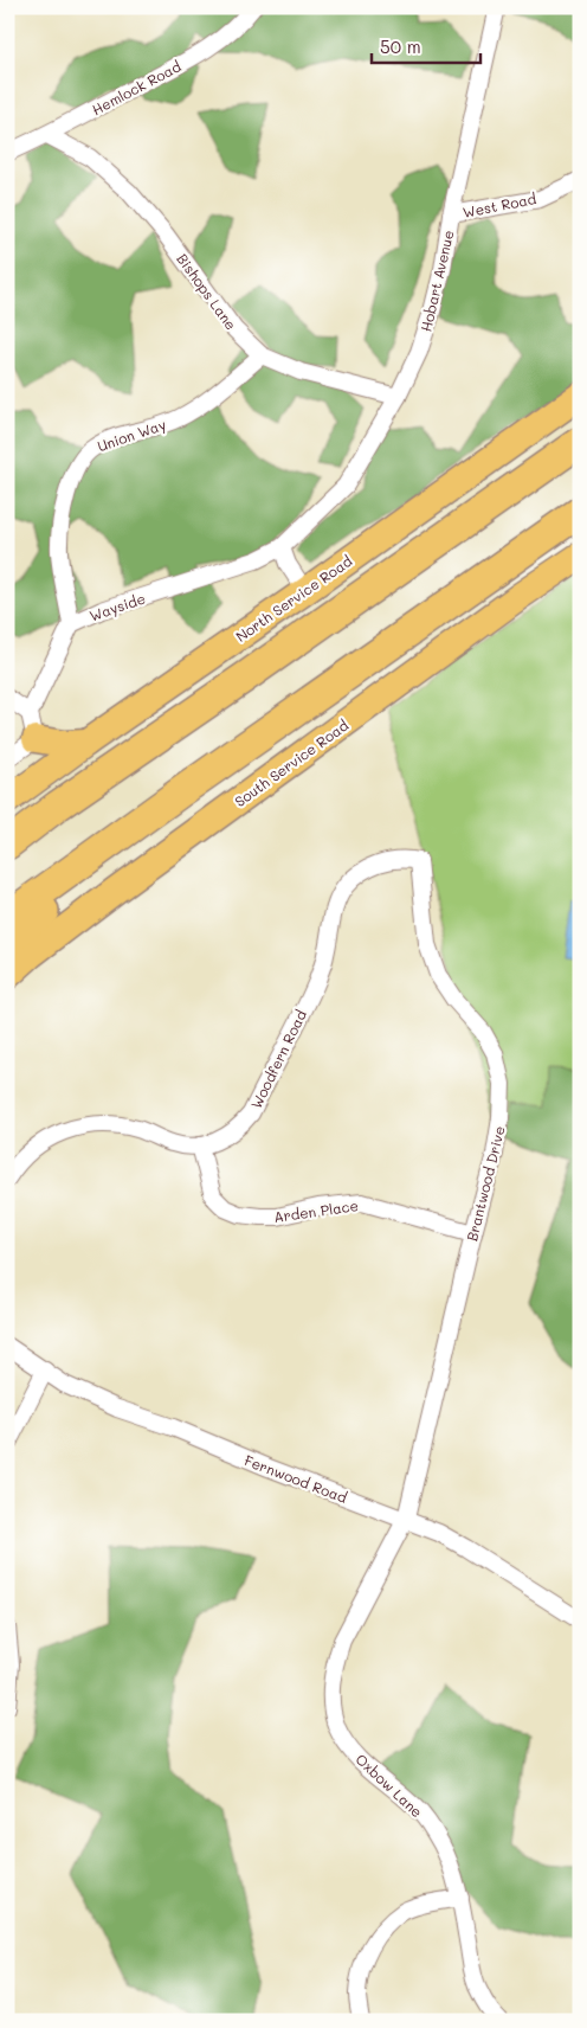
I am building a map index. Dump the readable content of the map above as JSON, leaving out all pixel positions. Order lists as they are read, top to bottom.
{
  "streets": {
    "main road": ["North Service Road", "South Service Road"],
    "street": [
      "Hemlock Road",
      "West Road",
      "Hobart Avenue",
      "Bishops Lane",
      "Union Way",
      "Wayside",
      "Woodfern Road",
      "Brantwood Drive",
      "Arden Place",
      "Fernwood Road",
      "Oxbow Lane"
    ]
  },
  "crossings": [
    ["Hemlock Road", "Bishops Lane"],
    ["West Road", "Hobart Avenue"],
    ["Hobart Avenue", "Bishops Lane"],
    ["Hobart Avenue", "Wayside"],
    ["Bishops Lane", "Union Way"],
    ["Union Way", "Wayside"],
    ["Woodfern Road", "Brantwood Drive"],
    ["Woodfern Road", "Arden Place"],
    ["Brantwood Drive", "Arden Place"],
    ["Brantwood Drive", "Fernwood Road"],
    ["Brantwood Drive", "Oxbow Lane"],
    ["Fernwood Road", "Oxbow Lane"]
  ],
  "scale_bar": "50 m"
}
